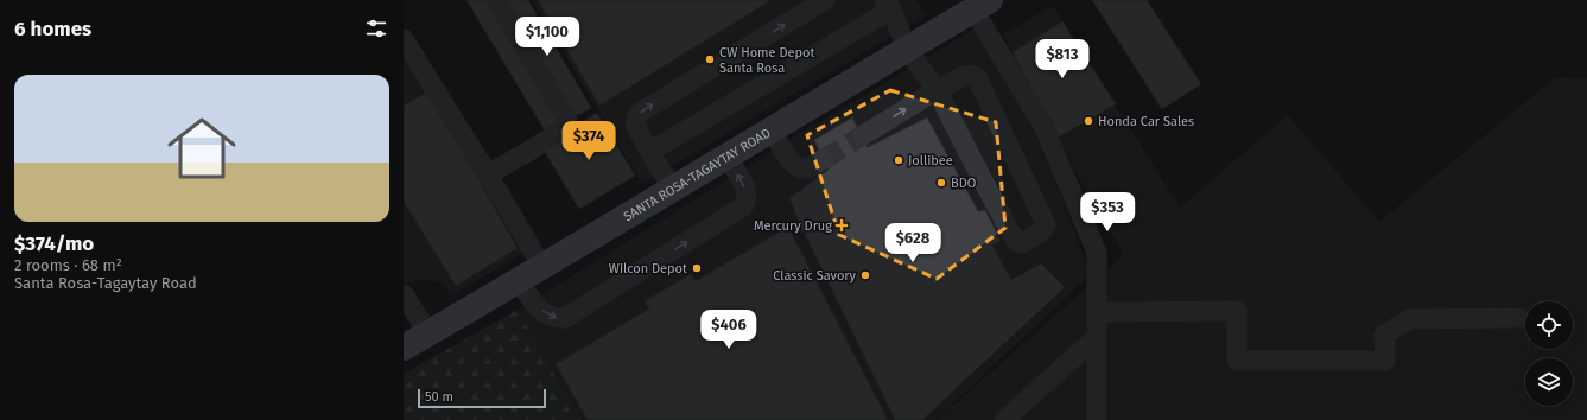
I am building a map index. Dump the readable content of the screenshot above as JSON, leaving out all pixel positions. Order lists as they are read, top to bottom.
{
  "streets": {
    "main road": ["SANTA ROSA-TAGAYTAY ROAD"]
  },
  "places": {
    "other": [
      "CW Home Depot Santa Rosa",
      "Honda Car Sales",
      "Jollibee",
      "BDO",
      "Wilcon Depot",
      "Classic Savory"
    ],
    "health": ["Mercury Drug"]
  },
  "scale_bar": "50 m",
  "page": {
    "heading": "6 homes",
    "price": [
      "$1,100",
      "$813",
      "$374",
      "$353",
      "$628",
      "$406"
    ],
    "list": [
      {
        "name": "$374/mo",
        "note": "2 rooms · 68 m² · Santa Rosa-Tagaytay Road"
      }
    ],
    "scale": "50 m"
  }
}
